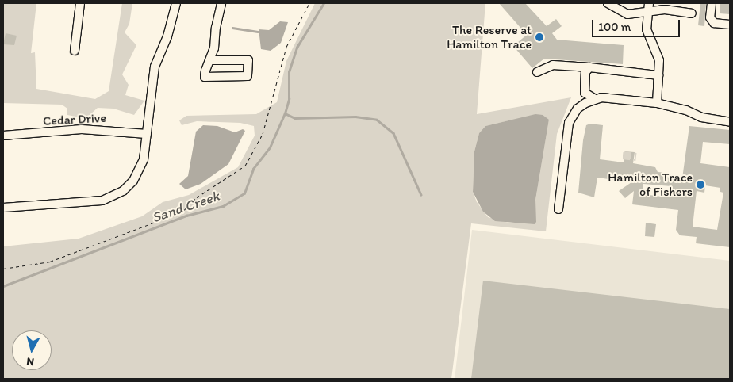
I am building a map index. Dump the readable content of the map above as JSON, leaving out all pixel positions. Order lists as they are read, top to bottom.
{
  "streets": {
    "street": ["Cedar Drive"]
  },
  "water": ["Sand Creek"],
  "places": ["The Reserve at Hamilton Trace", "Hamilton Trace of Fishers"],
  "scale_bar": "100 m",
  "north": "bottom"
}
